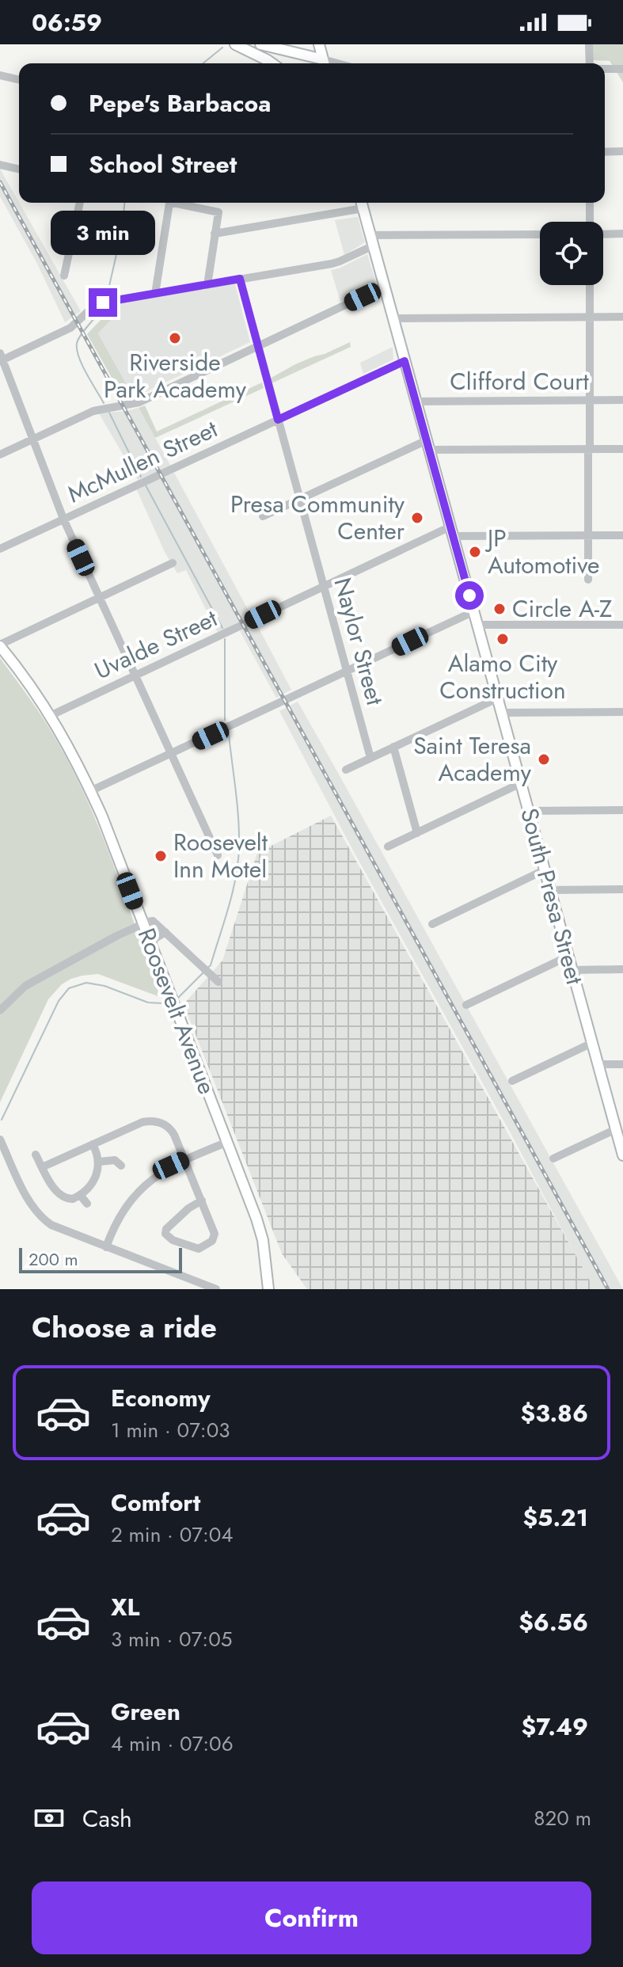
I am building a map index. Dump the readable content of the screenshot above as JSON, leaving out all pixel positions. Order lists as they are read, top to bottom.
{
  "streets": {
    "main road": ["South Presa Street", "Roosevelt Avenue"],
    "street": [
      "Clifford Court",
      "McMullen Street",
      "Naylor Street",
      "Uvalde Street"
    ]
  },
  "crossings": [
    ["Clifford Court", "South Presa Street"],
    ["McMullen Street", "Naylor Street"],
    ["McMullen Street", "South Presa Street"],
    ["Naylor Street", "Uvalde Street"],
    ["Uvalde Street", "South Presa Street"],
    ["Uvalde Street", "Roosevelt Avenue"]
  ],
  "places": [
    "Riverside Park Academy",
    "Presa Community Center",
    "JP Automotive",
    "Circle A-Z",
    "Alamo City Construction",
    "Saint Teresa Academy",
    "Roosevelt Inn Motel"
  ],
  "scale_bar": "200 m",
  "page": {
    "status": "06:59",
    "banner": ["Pepe's Barbacoa", "School Street"],
    "bubble": "3 min",
    "scale": "200 m",
    "heading": "Choose a ride",
    "list": [
      {
        "name": "Economy",
        "note": "1 min · 07:03",
        "value": "$3.86"
      },
      {
        "name": "Comfort",
        "note": "2 min · 07:04",
        "value": "$5.21"
      },
      {
        "name": "XL",
        "note": "3 min · 07:05",
        "value": "$6.56"
      },
      {
        "name": "Green",
        "note": "4 min · 07:06",
        "value": "$7.49"
      }
    ],
    "pay": ["Cash", "820 m"],
    "buttons": "Confirm"
  }
}
